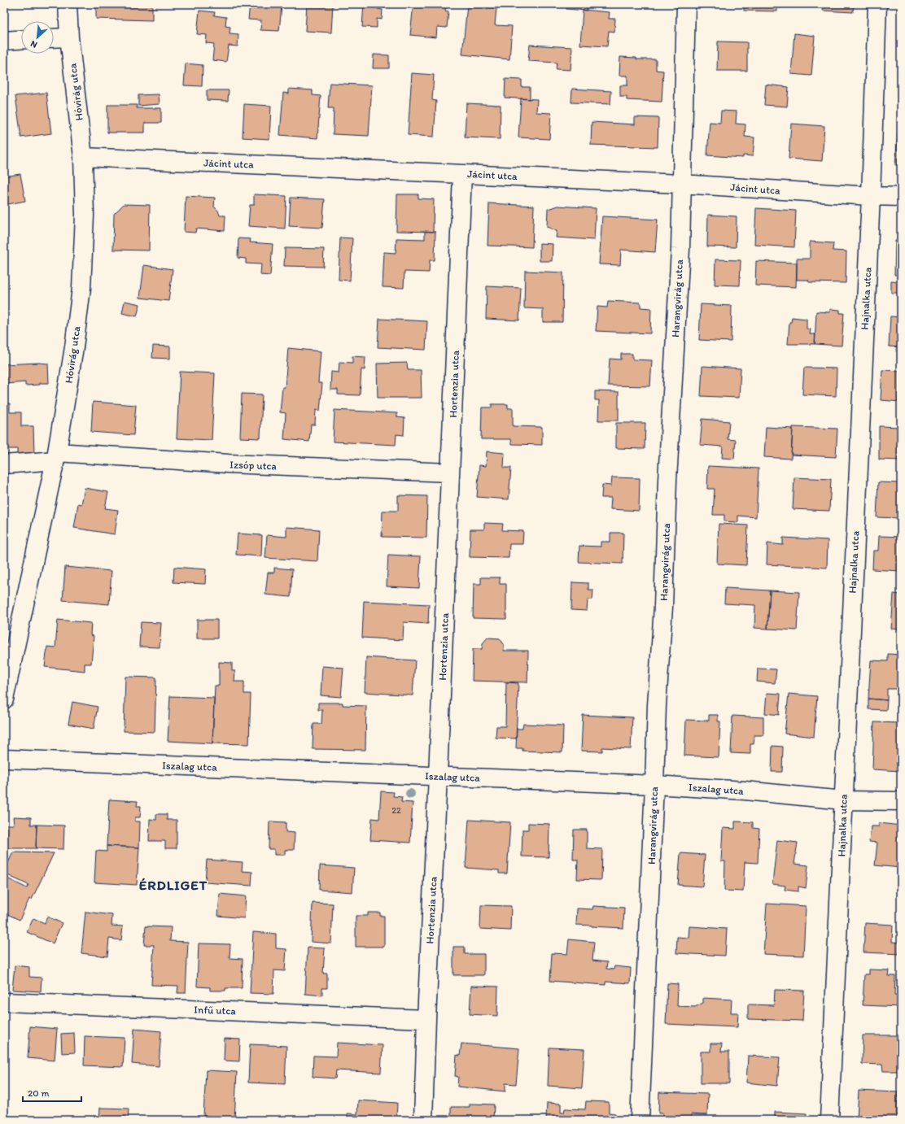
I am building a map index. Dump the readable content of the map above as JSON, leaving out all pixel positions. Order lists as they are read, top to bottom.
{
  "streets": {
    "street": [
      "Hóvirág utca",
      "Jácint utca",
      "Harangvirág utca",
      "Hajnalka utca",
      "Hortenzia utca",
      "Izsóp utca",
      "Iszalag utca",
      "Infű utca"
    ]
  },
  "crossings": [
    ["Hóvirág utca", "Jácint utca"],
    ["Hóvirág utca", "Izsóp utca"],
    ["Jácint utca", "Harangvirág utca"],
    ["Jácint utca", "Hajnalka utca"],
    ["Jácint utca", "Hortenzia utca"],
    ["Harangvirág utca", "Iszalag utca"],
    ["Hajnalka utca", "Iszalag utca"],
    ["Hortenzia utca", "Izsóp utca"],
    ["Hortenzia utca", "Iszalag utca"],
    ["Hortenzia utca", "Infű utca"]
  ],
  "districts": ["ÉRDLIGET"],
  "house_numbers": ["22"],
  "scale_bar": "20 m",
  "north": "bottom left"
}
